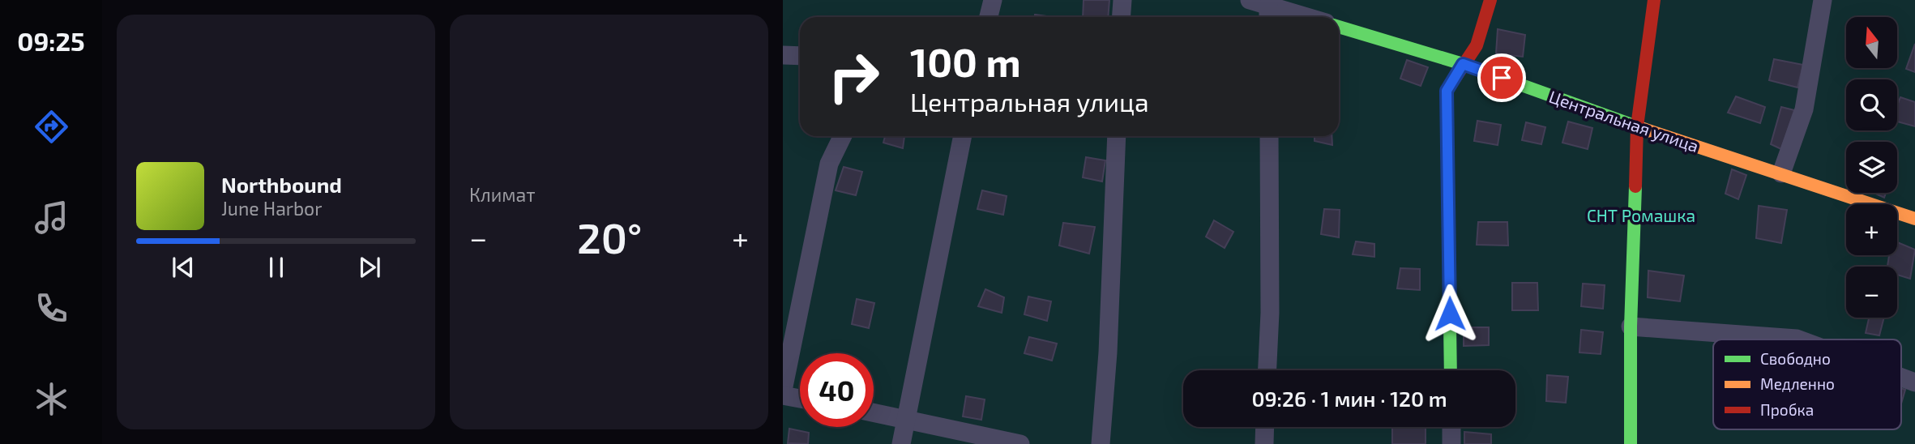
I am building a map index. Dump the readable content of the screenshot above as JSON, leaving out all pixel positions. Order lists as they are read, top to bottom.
{
  "streets": {
    "street": ["Центральная улица"]
  },
  "parks": ["СНТ Ромашка"],
  "legend": ["Свободно", "Медленно", "Пробка"],
  "north": "top",
  "page": {
    "tabs": "09:25",
    "tile": "Климат",
    "map_buttons": ["+", "−"],
    "turn": ["100 m", "Центральная улица"],
    "song": ["Northbound", "June Harbor"],
    "heat": ["−", "20°", "+"],
    "limit": "40",
    "trip": "09:26 · 1 мин · 120 m"
  }
}
